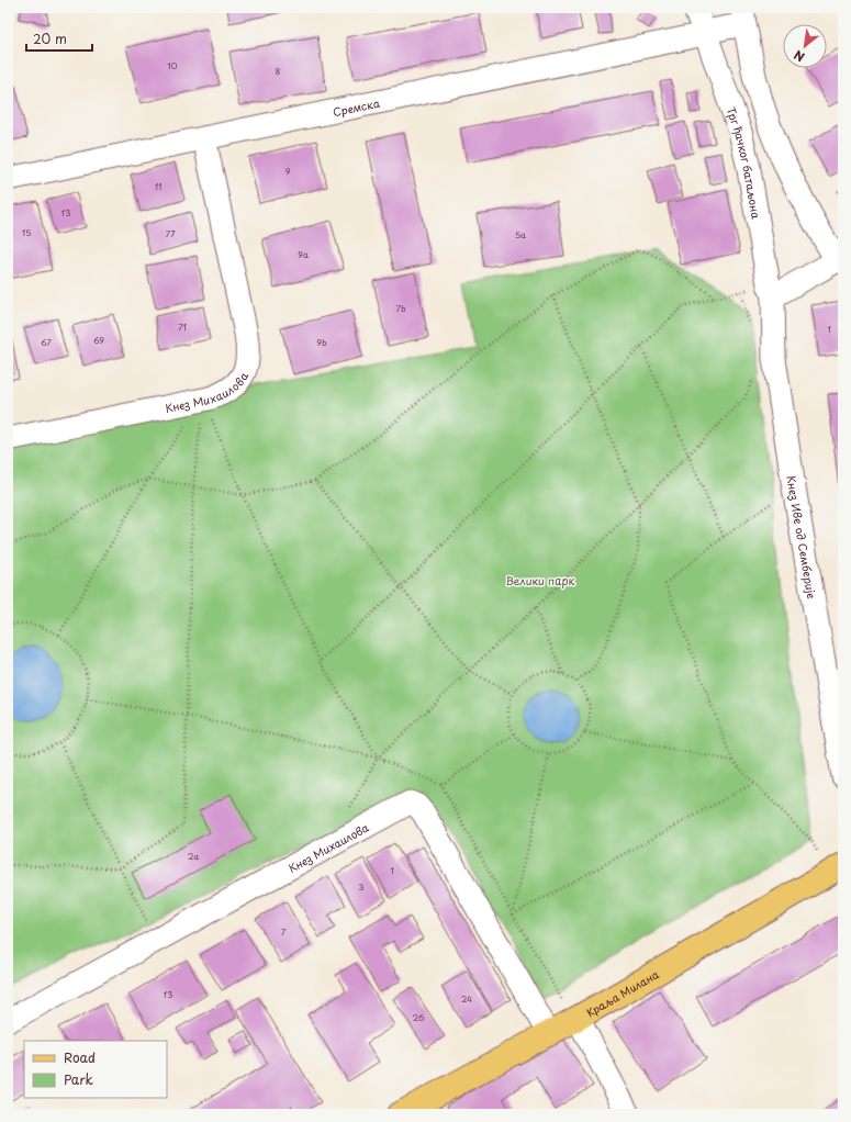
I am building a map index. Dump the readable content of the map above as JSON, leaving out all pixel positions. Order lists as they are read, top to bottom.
{
  "streets": {
    "main road": ["Краља Милана"],
    "street": [
      "Сремска",
      "Трг ђачког батаљона",
      "Кнез Михаилова",
      "Кнез Иве од Семберије"
    ]
  },
  "crossings": [
    ["Сремска", "Трг ђачког батаљона"],
    ["Сремска", "Кнез Михаилова"],
    ["Трг ђачког батаљона", "Кнез Иве од Семберије"],
    ["Кнез Михаилова", "Краља Милана"]
  ],
  "parks": ["Велики парк"],
  "house_numbers": [
    "10",
    "8",
    "9",
    "11",
    "13",
    "15",
    "77",
    "5a",
    "9a",
    "7b",
    "71",
    "1",
    "69",
    "67",
    "9b",
    "2a",
    "1",
    "3",
    "7",
    "13",
    "24",
    "26"
  ],
  "legend": ["Road", "Park"],
  "scale_bar": "20 m",
  "north": "bottom left"
}
